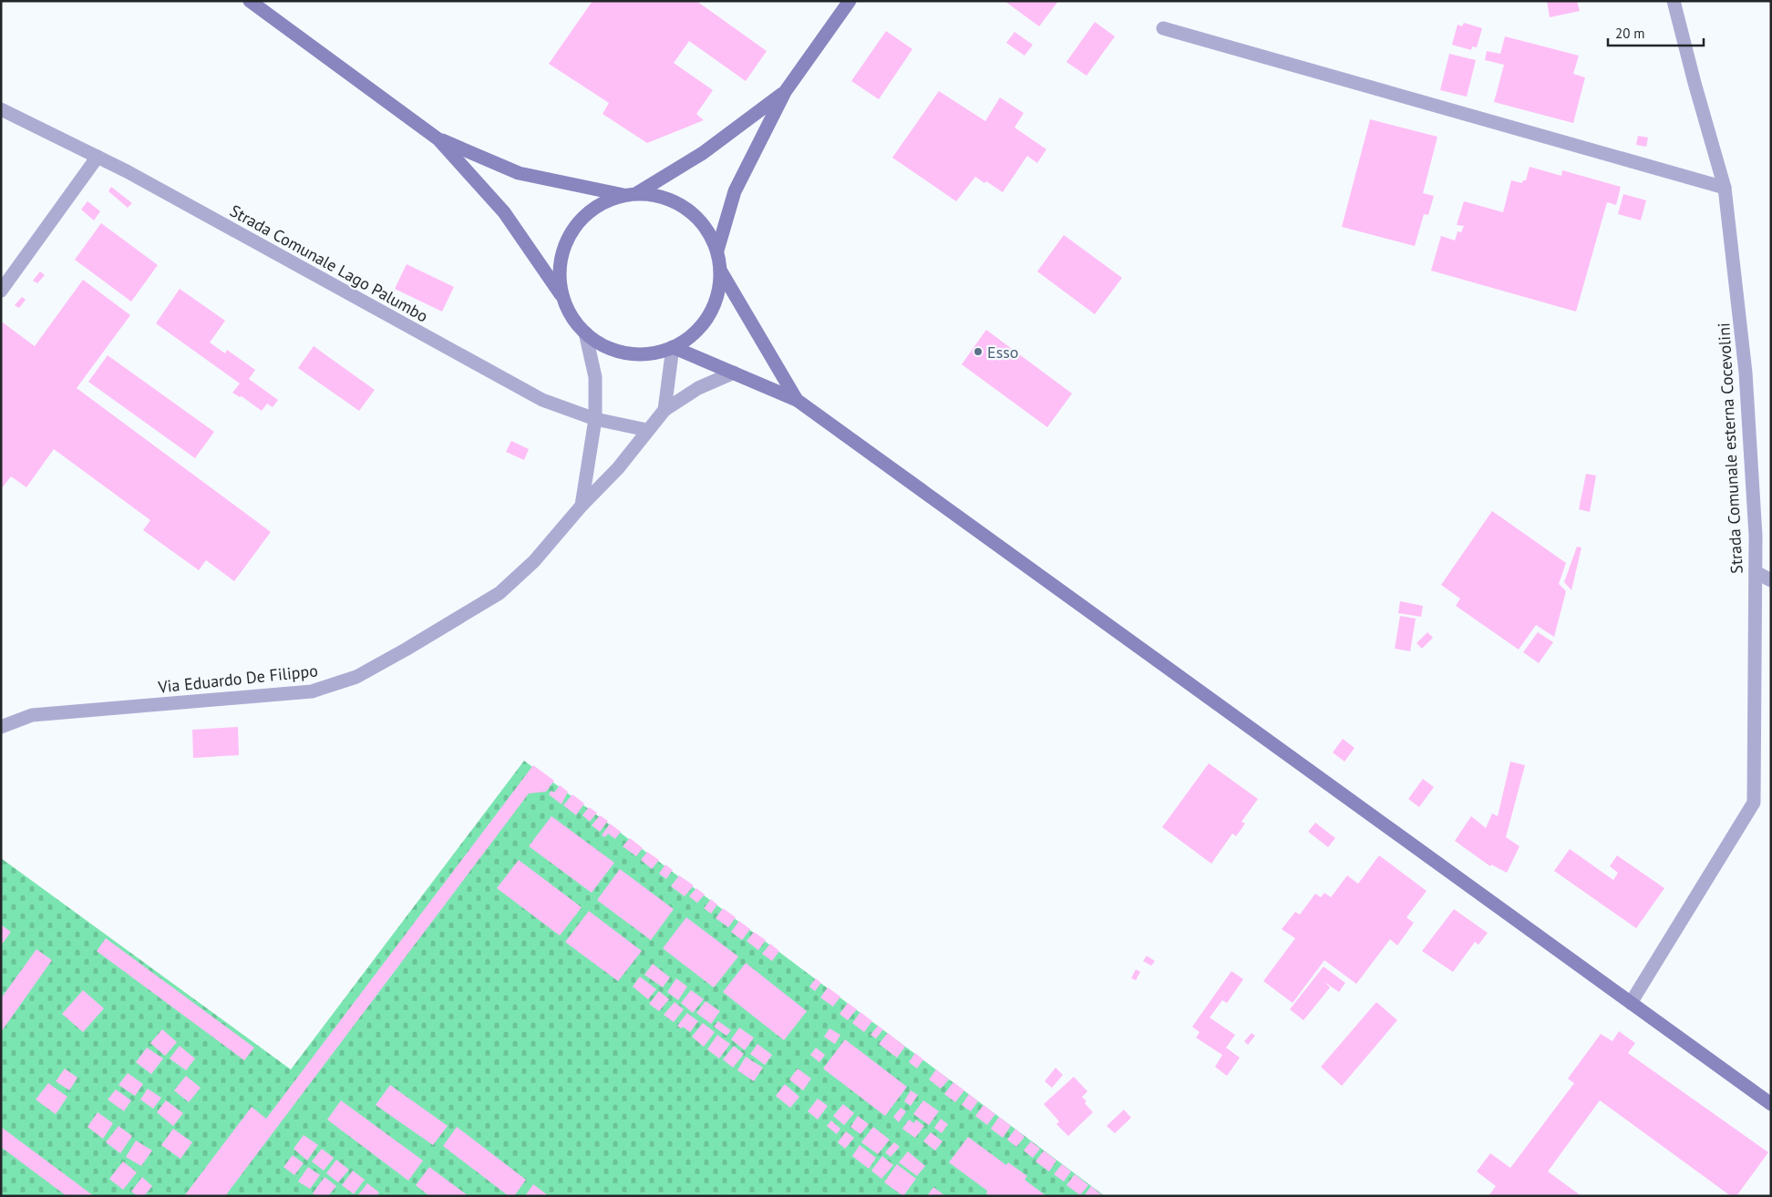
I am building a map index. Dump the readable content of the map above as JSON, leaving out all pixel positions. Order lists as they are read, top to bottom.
{
  "streets": {
    "street": ["Strada Comunale Lago Palumbo", "Strada Comunale esterna Cocevolini", "Via Eduardo De Filippo"]
  },
  "crossings": [
    ["Strada Comunale Lago Palumbo", "Via Eduardo De Filippo"]
  ],
  "places": ["Esso"],
  "scale_bar": "20 m"
}
